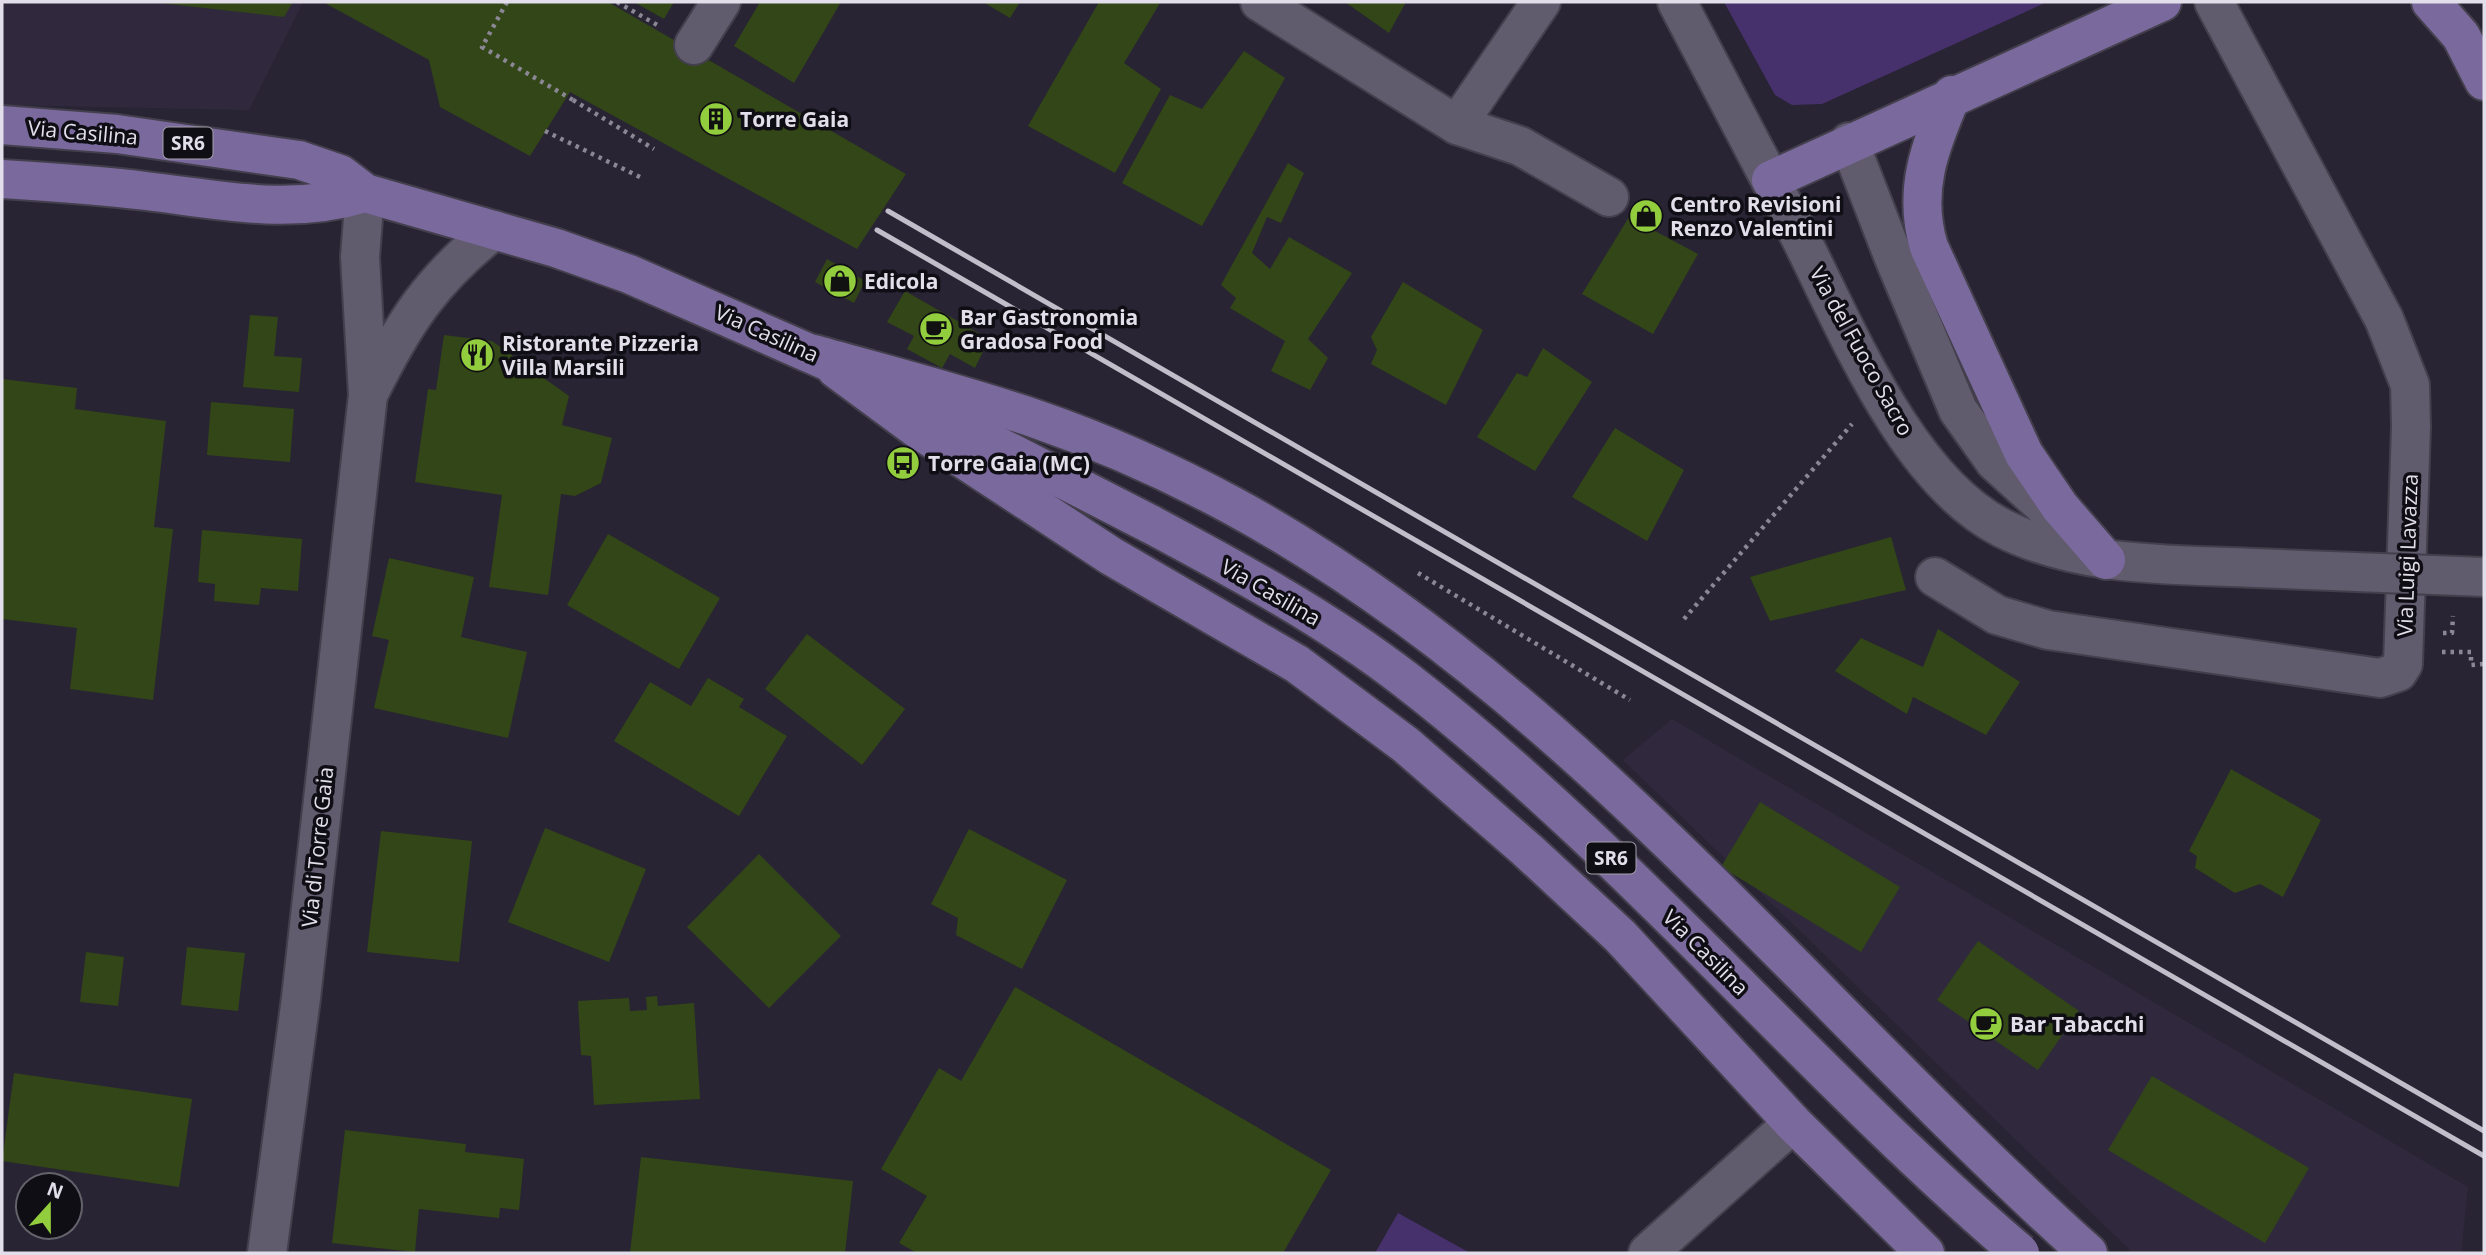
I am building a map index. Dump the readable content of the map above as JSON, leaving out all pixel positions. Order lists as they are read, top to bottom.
{
  "streets": {
    "main road": ["Via Casilina", "SR6"],
    "street": ["Via del Fuoco Sacro", "Via Luigi Lavazza", "Via di Torre Gaia"]
  },
  "places": {
    "building": ["Torre Gaia"],
    "shop": ["Centro Revisioni Renzo Valentini", "Edicola"],
    "cafe": ["Bar Gastronomia Gradosa Food", "Bar Tabacchi"],
    "restaurant": ["Ristorante Pizzeria Villa Marsili"],
    "bus stop": ["Torre Gaia (MC)"]
  },
  "north": "top"
}
